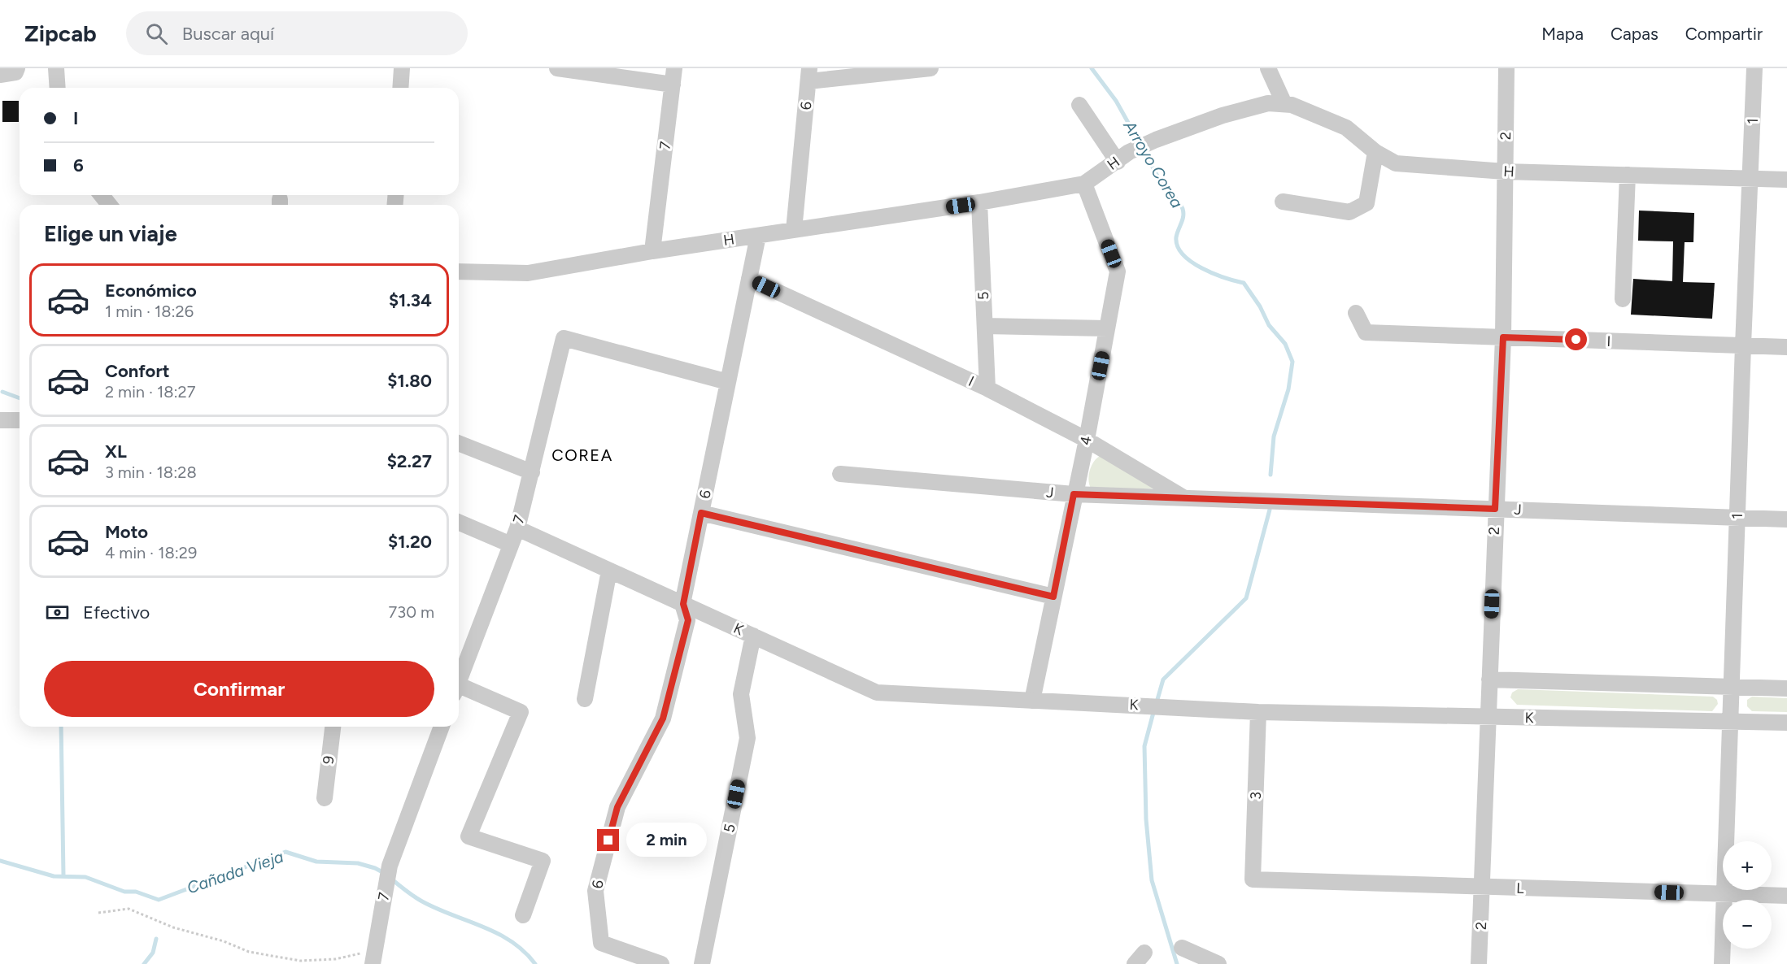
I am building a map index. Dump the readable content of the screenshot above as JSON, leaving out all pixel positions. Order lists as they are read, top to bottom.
{
  "streets": {
    "street": [
      "6",
      "1",
      "2",
      "7",
      "H",
      "5",
      "I",
      "4",
      "J",
      "K",
      "9",
      "3",
      "L"
    ]
  },
  "crossings": [
    ["6", "7"],
    ["6", "H"],
    ["6", "I"],
    ["6", "K"],
    ["1", "H"],
    ["1", "I"],
    ["1", "J"],
    ["1", "K"],
    ["1", "L"],
    ["2", "H"],
    ["2", "I"],
    ["2", "J"],
    ["2", "K"],
    ["2", "L"],
    ["7", "H"],
    ["7", "K"],
    ["H", "5"],
    ["H", "4"],
    ["5", "I"],
    ["5", "K"],
    ["I", "4"],
    ["I", "J"],
    ["4", "J"],
    ["4", "K"],
    ["K", "3"],
    ["3", "L"]
  ],
  "districts": ["COREA"],
  "water": ["Arroyo Corea", "Cañada Vieja"],
  "page": {
    "header": "Zipcab",
    "search": "Buscar aquí",
    "nav": ["Mapa", "Capas", "Compartir"],
    "banner": ["I", "6"],
    "heading": "Elige un viaje",
    "list": [
      {
        "name": "Económico",
        "note": "1 min · 18:26",
        "value": "$1.34"
      },
      {
        "name": "Confort",
        "note": "2 min · 18:27",
        "value": "$1.80"
      },
      {
        "name": "XL",
        "note": "3 min · 18:28",
        "value": "$2.27"
      },
      {
        "name": "Moto",
        "note": "4 min · 18:29",
        "value": "$1.20"
      }
    ],
    "pay": ["Efectivo", "730 m"],
    "buttons": "Confirmar",
    "bubble": "2 min",
    "map_buttons": ["+", "−"]
  }
}
